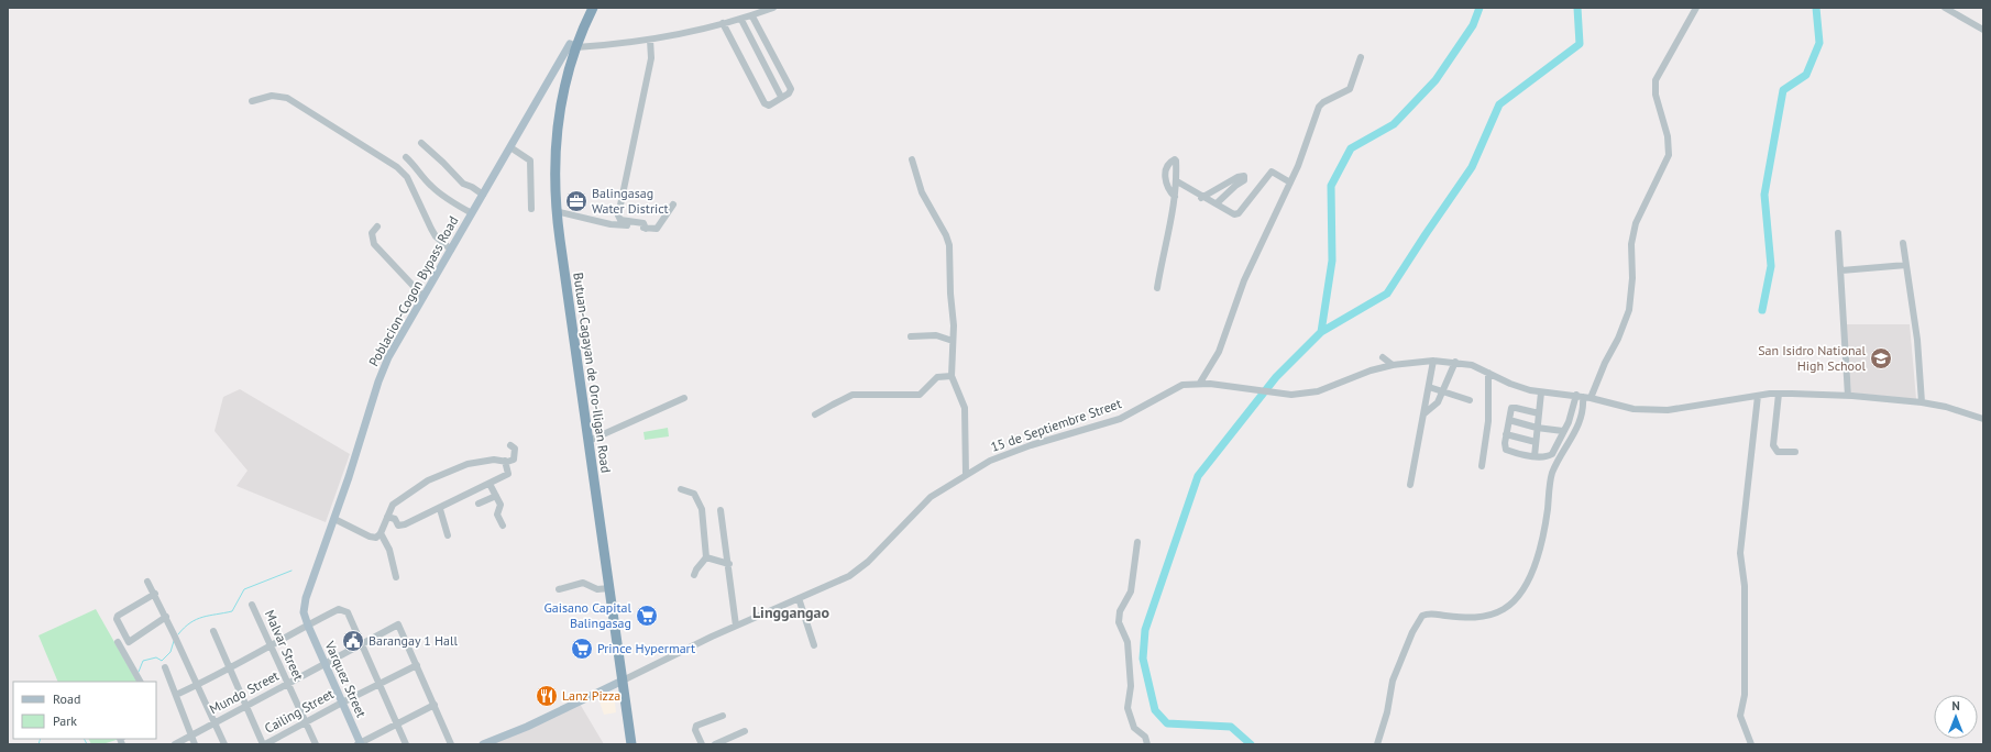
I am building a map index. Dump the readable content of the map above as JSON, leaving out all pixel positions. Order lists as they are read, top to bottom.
{
  "streets": {
    "highway": ["Butuan-Cagayan de Oro-Iligan Road"],
    "main road": ["Poblacion-Cogon Bypass Road", "15 de Septiembre Street", "Varquez Street"],
    "street": ["Malvar Street", "Mundo Street", "Cailing Street"]
  },
  "crossings": [
    ["Poblacion-Cogon Bypass Road", "Butuan-Cagayan de Oro-Iligan Road"],
    ["Poblacion-Cogon Bypass Road", "Varquez Street"],
    ["Butuan-Cagayan de Oro-Iligan Road", "15 de Septiembre Street"],
    ["Malvar Street", "Mundo Street"],
    ["Malvar Street", "Cailing Street"],
    ["Varquez Street", "Mundo Street"],
    ["Varquez Street", "Cailing Street"],
    ["Mundo Street", "Cailing Street"]
  ],
  "districts": ["Linggangao"],
  "places": {
    "office": ["Balingasag Water District"],
    "school or university": ["San Isidro National High School"],
    "supermarket": ["Gaisano Capital Balingasag", "Prince Hypermart"],
    "public building": ["Barangay 1 Hall"],
    "restaurant": ["Lanz Pizza"]
  },
  "legend": ["Road", "Park"],
  "north": "top"
}
